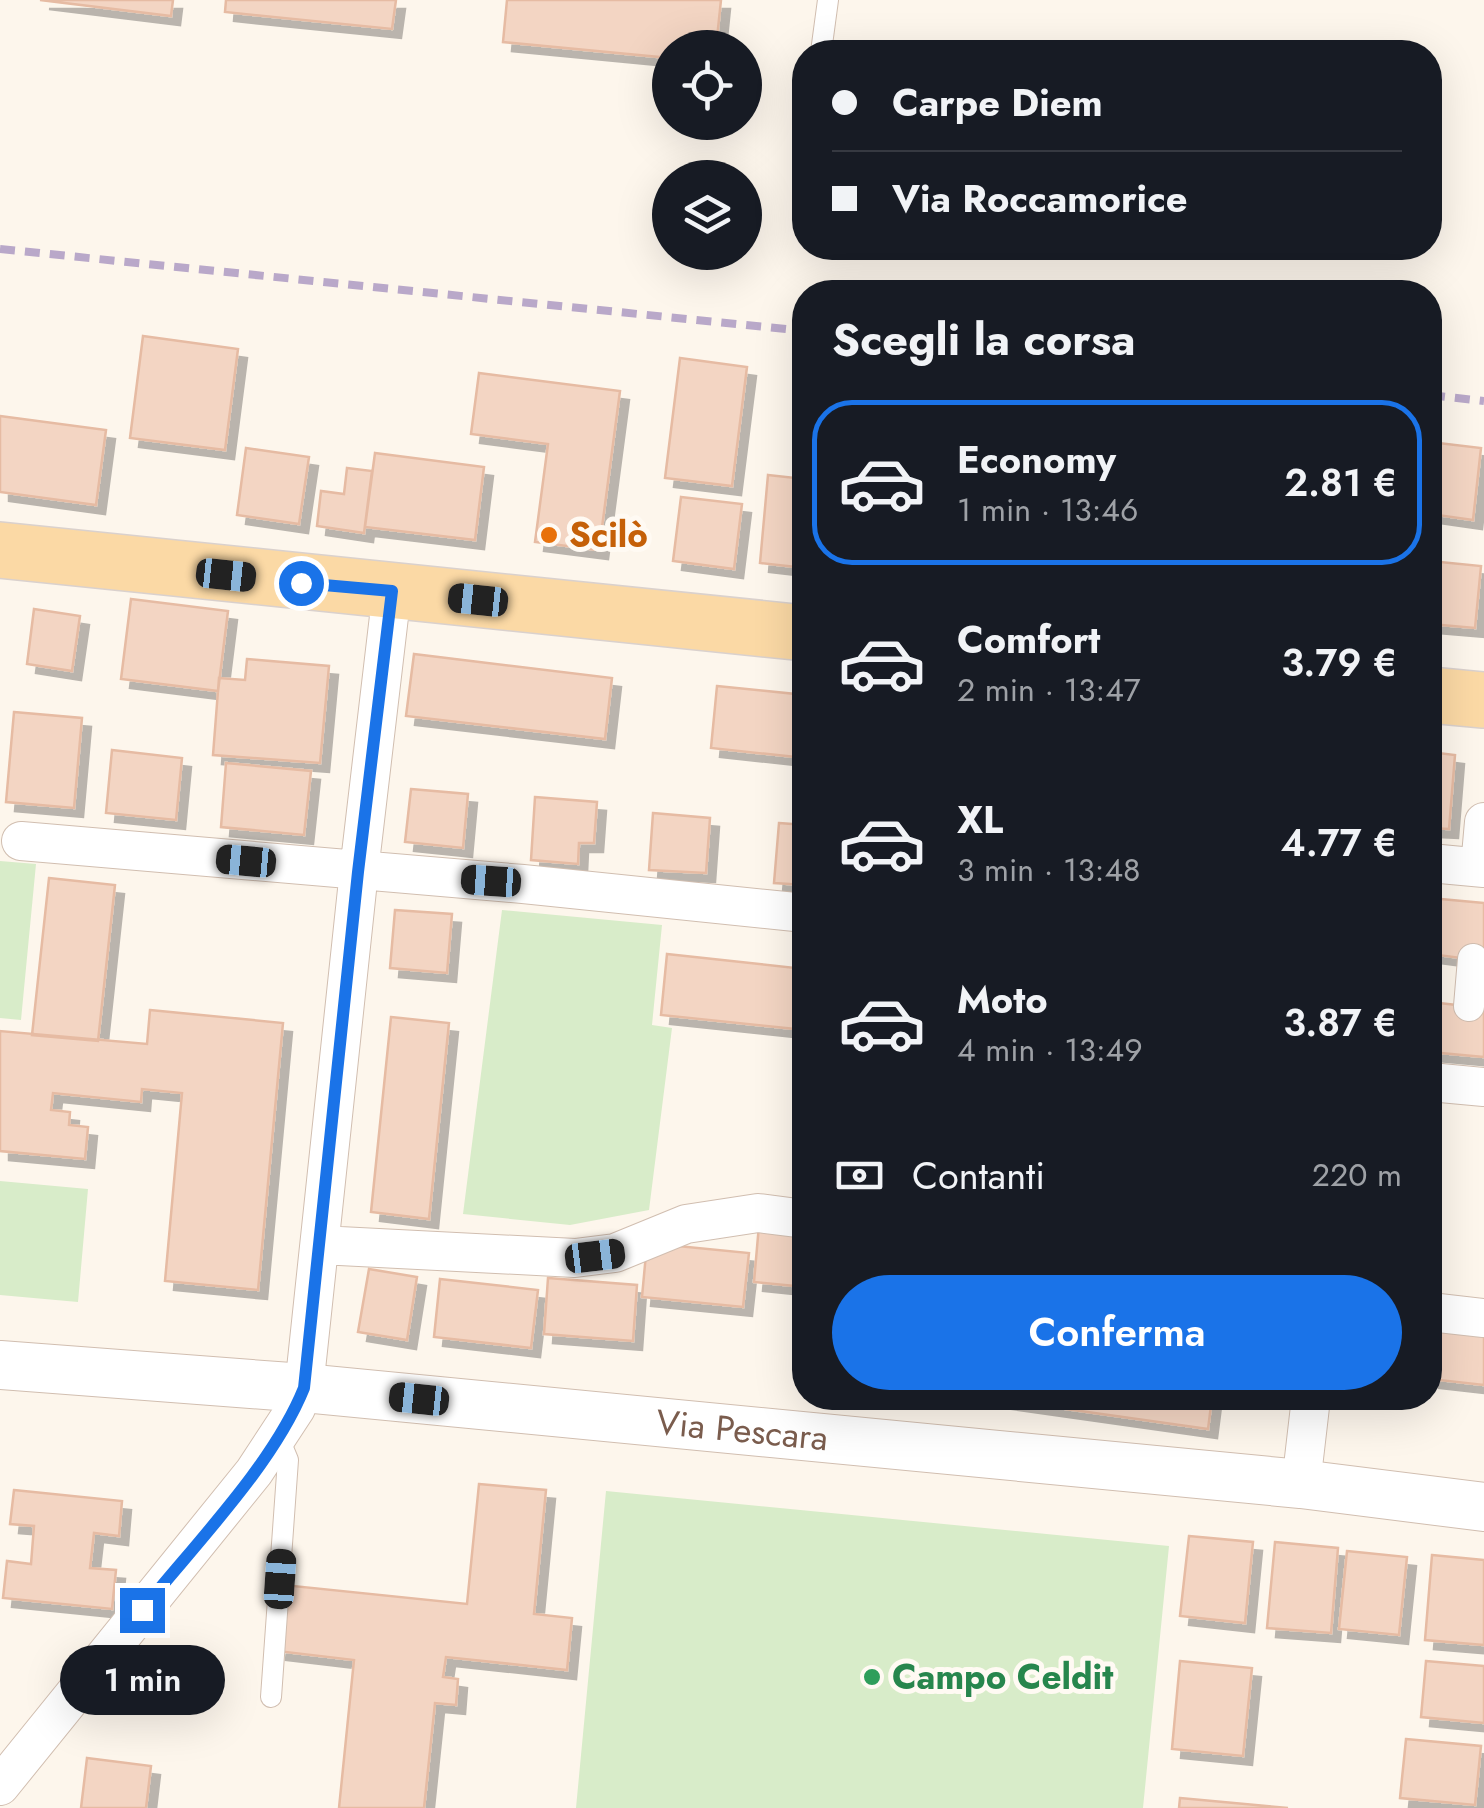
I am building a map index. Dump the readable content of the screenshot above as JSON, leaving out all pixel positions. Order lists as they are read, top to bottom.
{
  "streets": {
    "street": ["Via Pescara"]
  },
  "places": ["Scilò", "Campo Celdit"],
  "page": {
    "banner": ["Carpe Diem", "Via Roccamorice"],
    "heading": "Scegli la corsa",
    "list": [
      {
        "name": "Economy",
        "note": "1 min · 13:46",
        "value": "2.81 €"
      },
      {
        "name": "Comfort",
        "note": "2 min · 13:47",
        "value": "3.79 €"
      },
      {
        "name": "XL",
        "note": "3 min · 13:48",
        "value": "4.77 €"
      },
      {
        "name": "Moto",
        "note": "4 min · 13:49",
        "value": "3.87 €"
      }
    ],
    "pay": ["Contanti", "220 m"],
    "buttons": "Conferma",
    "bubble": "1 min"
  }
}
